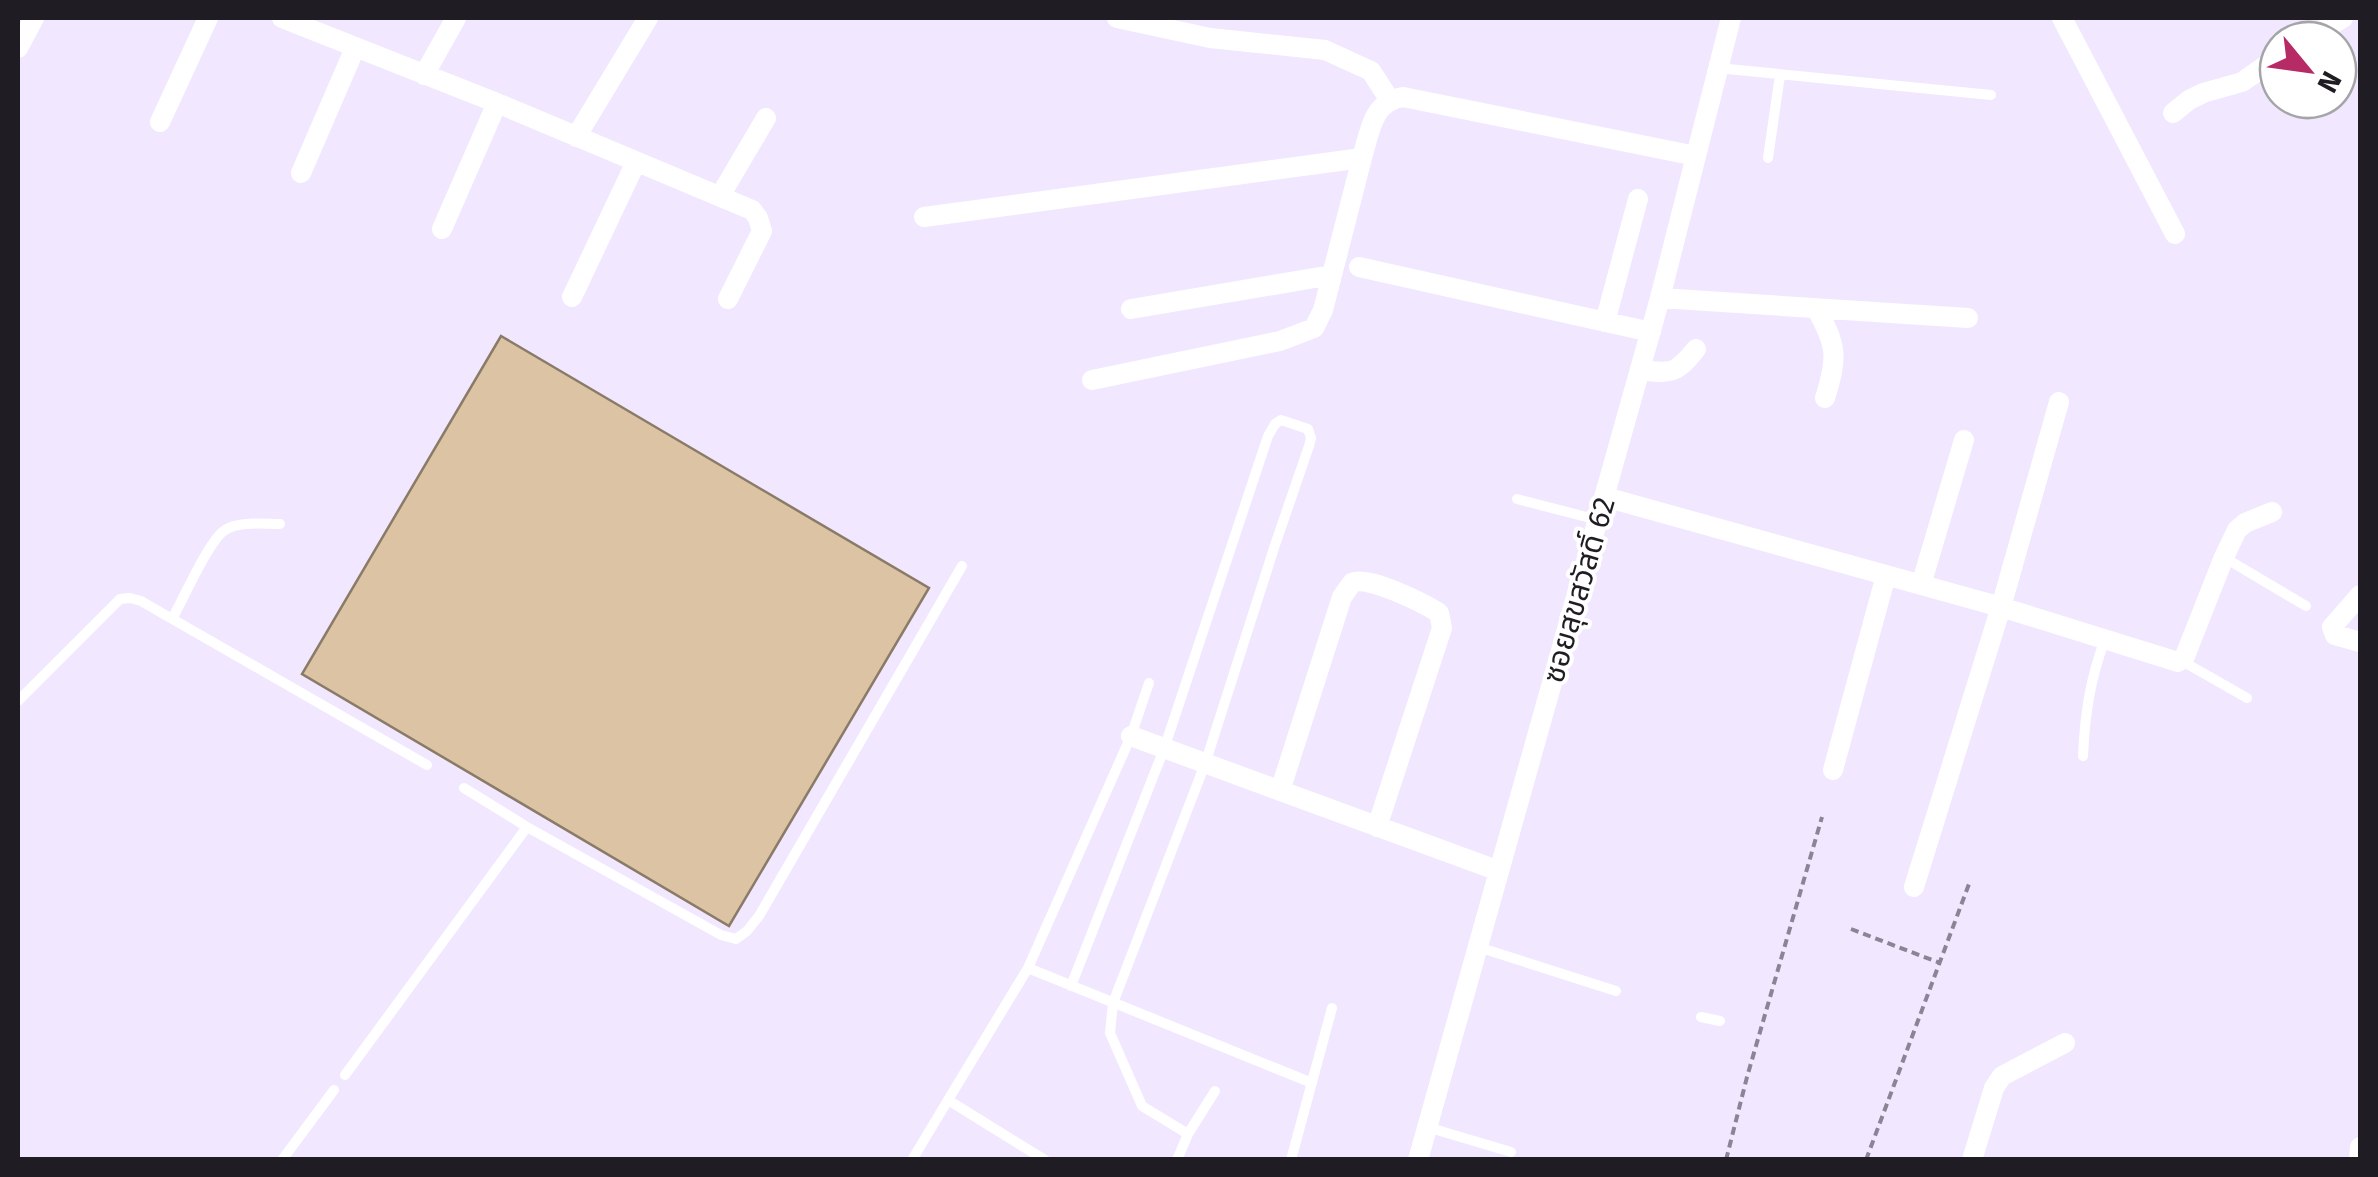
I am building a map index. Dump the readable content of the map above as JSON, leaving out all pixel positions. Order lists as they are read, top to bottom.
{
  "streets": {
    "street": ["ซอยสุขสวัสดิ์ 62"]
  },
  "north": "bottom right"
}
